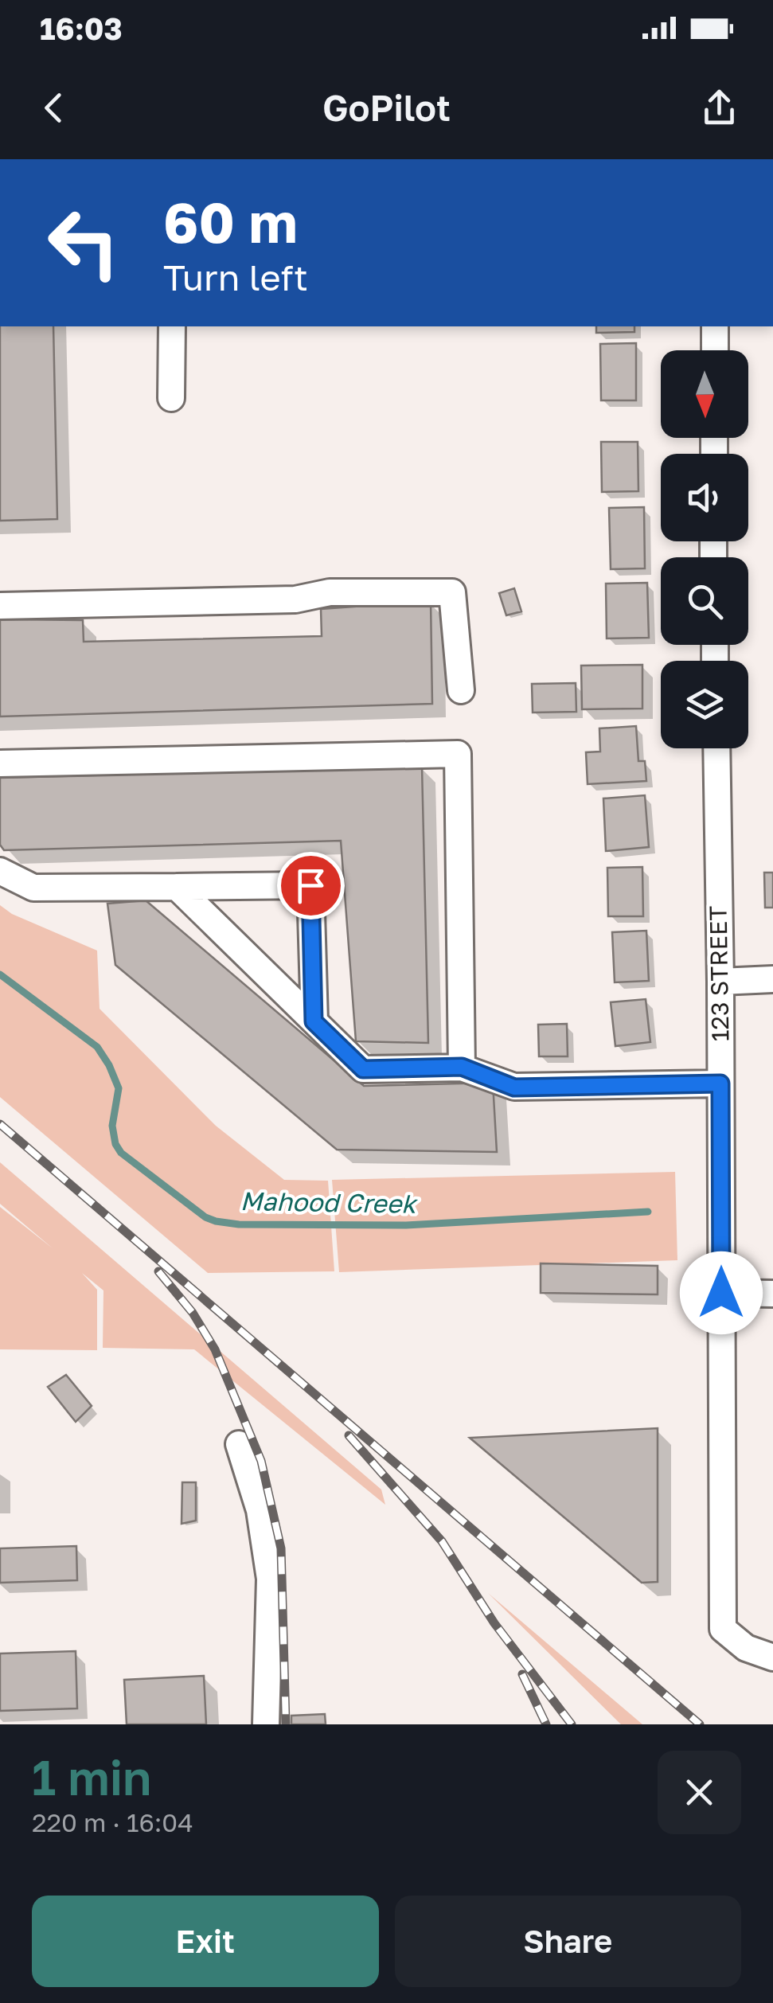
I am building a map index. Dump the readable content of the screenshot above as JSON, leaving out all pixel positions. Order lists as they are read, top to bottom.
{
  "streets": {
    "street": ["123 STREET"]
  },
  "water": ["Mahood Creek"],
  "north": "bottom",
  "page": {
    "status": "16:03",
    "header": "GoPilot",
    "turn": ["60 m", "Turn left"],
    "heading": ["1 min", "220 m · 16:04"],
    "buttons": ["Exit", "Share"]
  }
}
